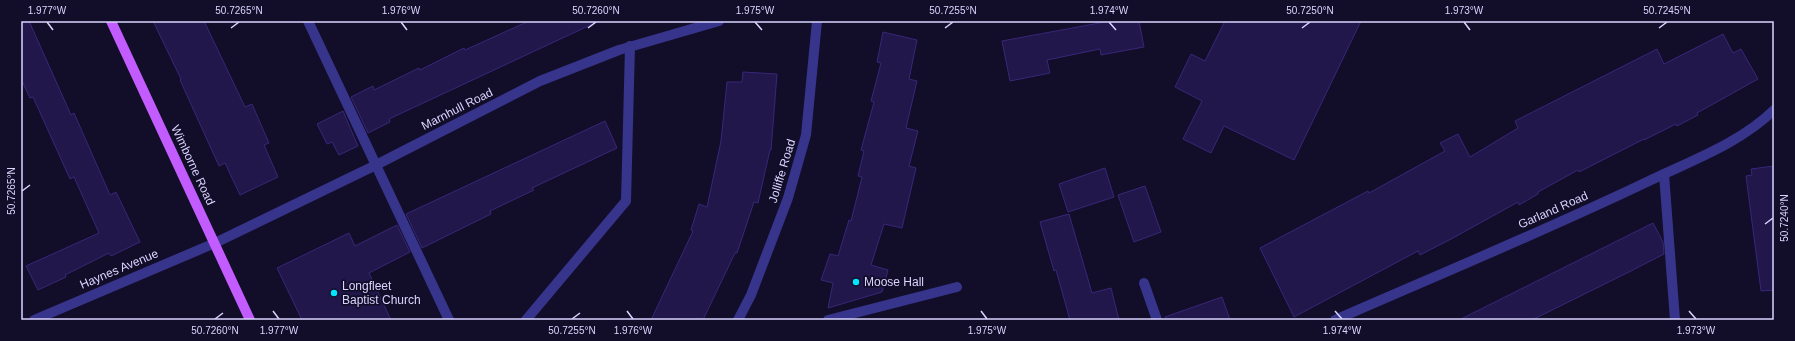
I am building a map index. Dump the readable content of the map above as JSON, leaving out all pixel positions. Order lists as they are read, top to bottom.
{
  "streets": {
    "main road": ["Wimborne Road"],
    "street": [
      "Marnhull Road",
      "Jolliffe Road",
      "Garland Road",
      "Haynes Avenue"
    ]
  },
  "crossings": [
    ["Marnhull Road", "Wimborne Road"],
    ["Marnhull Road", "Haynes Avenue"],
    ["Wimborne Road", "Haynes Avenue"]
  ],
  "places": ["Moose Hall", "Longfleet Baptist Church"],
  "coordinates": [
    "1.977°W",
    "50.7265°N",
    "1.976°W",
    "50.7260°N",
    "1.975°W",
    "50.7255°N",
    "1.974°W",
    "50.7250°N",
    "1.973°W",
    "50.7245°N",
    "50.7240°N"
  ]
}
